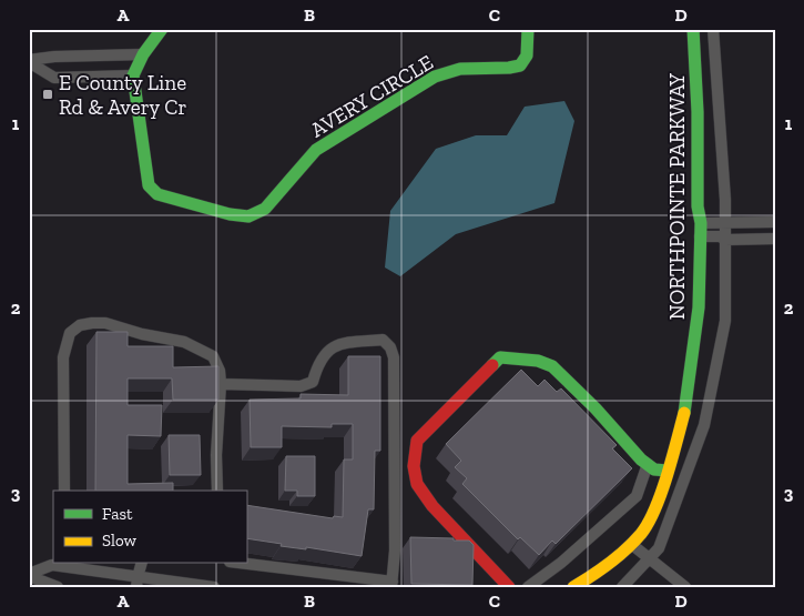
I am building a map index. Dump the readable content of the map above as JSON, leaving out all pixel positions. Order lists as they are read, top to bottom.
{
  "streets": {
    "street": ["AVERY CIRCLE", "NORTHPOINTE PARKWAY"]
  },
  "places": {
    "transit": ["E County Line Rd & Avery Cr"]
  },
  "legend": ["Fast", "Slow"],
  "grid": {
    "columns": [
      "A",
      "B",
      "C",
      "D"
    ],
    "rows": ["1", "2", "3"]
  }
}
